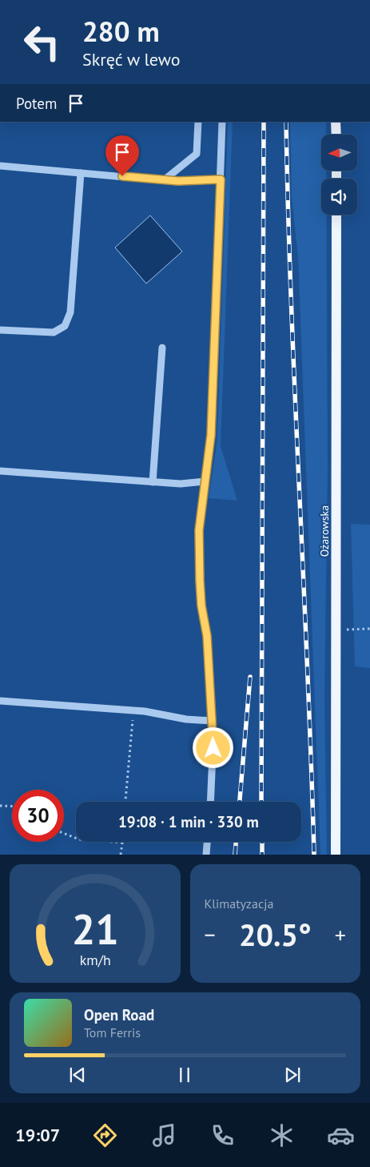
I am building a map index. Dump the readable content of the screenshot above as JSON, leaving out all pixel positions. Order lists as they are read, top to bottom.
{
  "streets": {
    "main road": ["Ożarowska"]
  },
  "north": "left",
  "page": {
    "turn": ["280 m", "Skręć w lewo"],
    "then": "Potem",
    "limit": "30",
    "trip": "19:08 · 1 min · 330 m",
    "tile": "Klimatyzacja",
    "heat": ["−", "20.5°", "+"],
    "song": ["Open Road", "Tom Ferris"],
    "tabs": "19:07",
    "gauge": ["21", "km/h"]
  }
}
